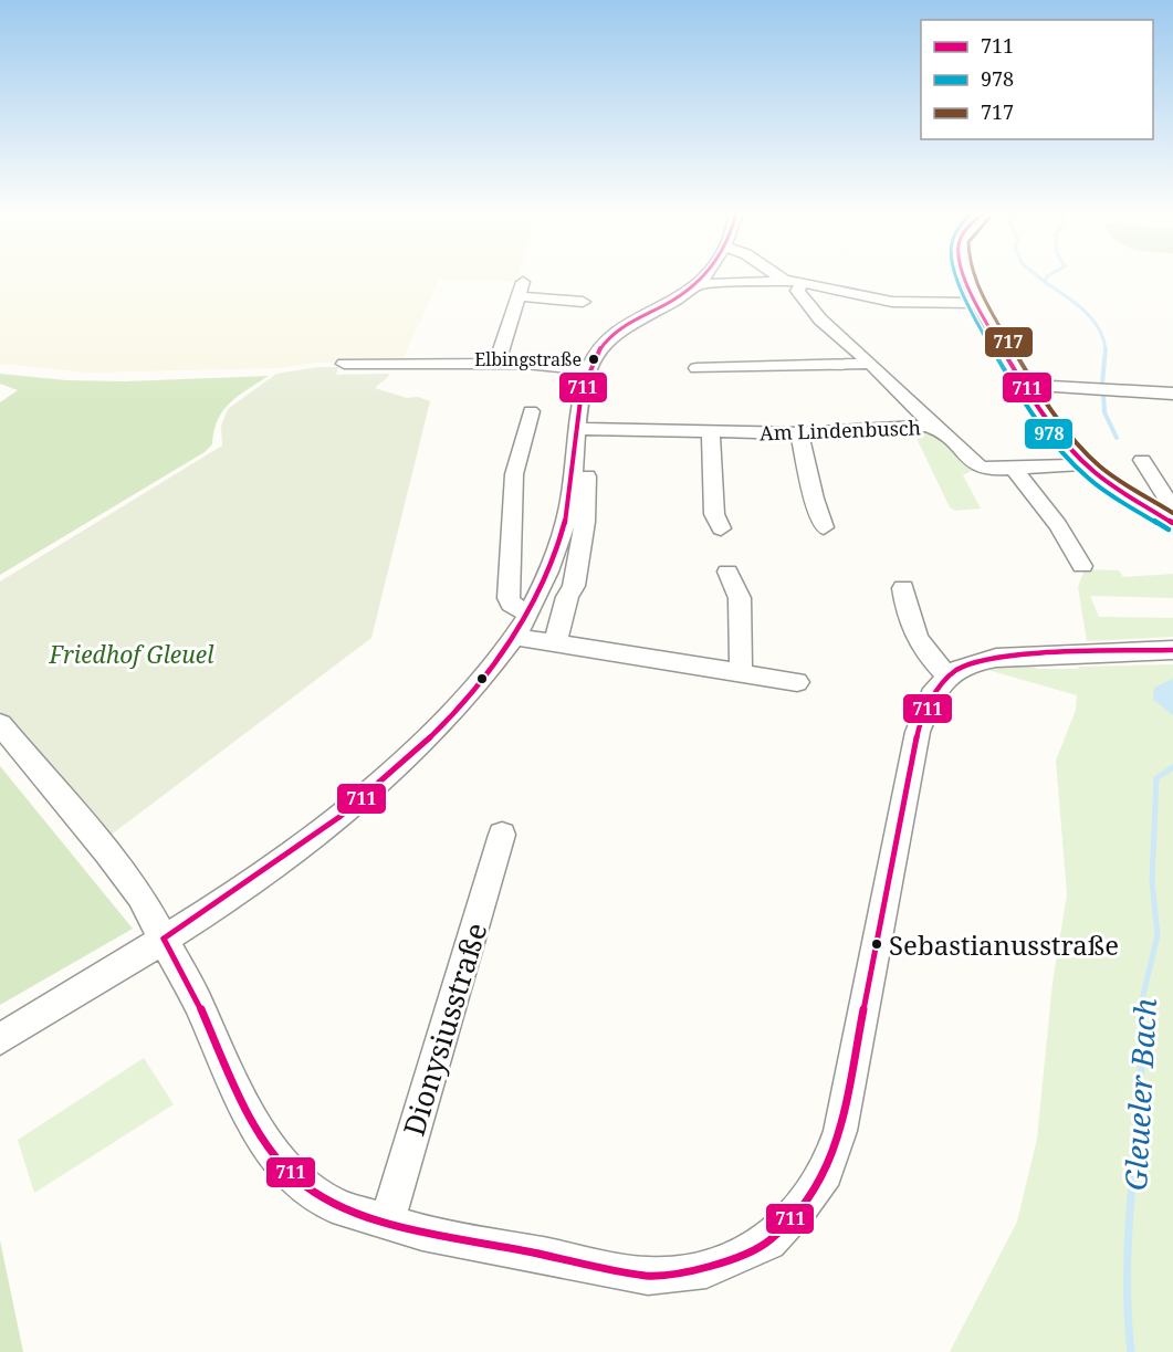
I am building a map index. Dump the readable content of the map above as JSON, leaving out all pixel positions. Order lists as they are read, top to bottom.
{
  "streets": {
    "street": ["Am Lindenbusch", "Dionysiusstraße"]
  },
  "water": ["Gleueler Bach"],
  "parks": ["Friedhof Gleuel"],
  "places": ["Elbingstraße", "Sebastianusstraße"],
  "lines": ["transit line 711", "transit line 978", "transit line 717"],
  "legend": ["711", "978", "717"]
}
